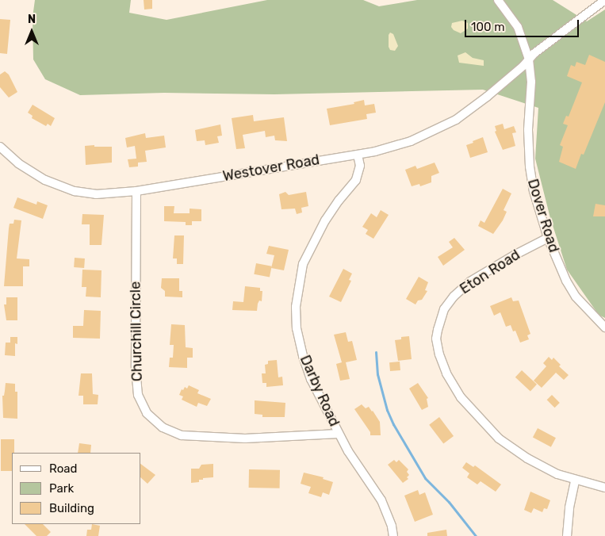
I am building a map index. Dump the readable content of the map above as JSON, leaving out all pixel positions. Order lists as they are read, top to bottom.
{
  "streets": {
    "street": [
      "Westover Road",
      "Dover Road",
      "Eton Road",
      "Churchill Circle",
      "Darby Road"
    ]
  },
  "crossings": [
    ["Westover Road", "Dover Road"],
    ["Westover Road", "Churchill Circle"],
    ["Westover Road", "Darby Road"],
    ["Dover Road", "Eton Road"],
    ["Churchill Circle", "Darby Road"]
  ],
  "legend": ["Road", "Park", "Building"],
  "scale_bar": "100 m",
  "north": "top"
}
